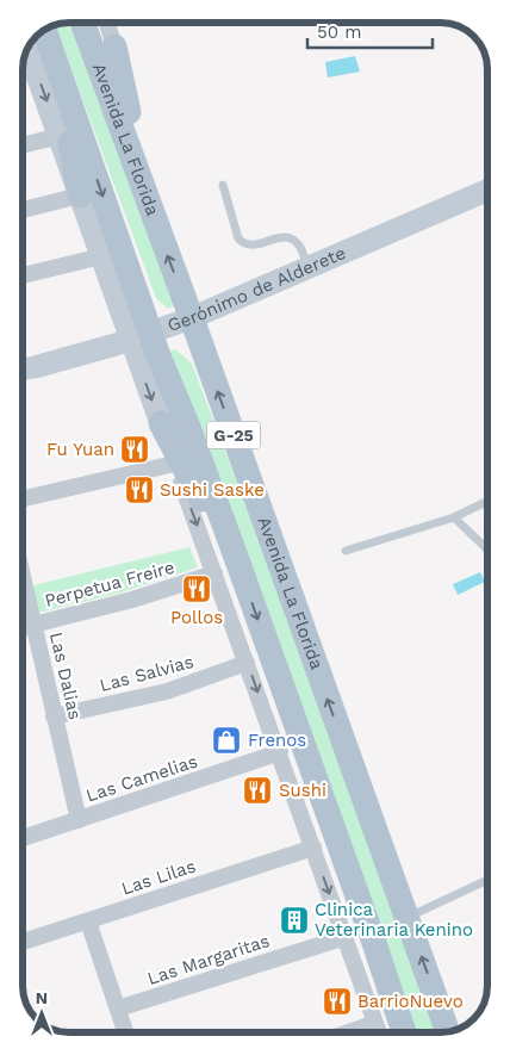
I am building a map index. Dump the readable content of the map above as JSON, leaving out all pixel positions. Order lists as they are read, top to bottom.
{
  "streets": {
    "main road": ["Avenida La Florida", "G-25"],
    "street": [
      "Gerónimo de Alderete",
      "Perpetua Freire",
      "Las Salvias",
      "Las Dalias",
      "Las Camelias",
      "Las Lilas",
      "Las Margaritas"
    ]
  },
  "crossings": [
    ["Avenida La Florida", "Gerónimo de Alderete"],
    ["Gerónimo de Alderete", "G-25"],
    ["Perpetua Freire", "Las Dalias"],
    ["Las Salvias", "Las Dalias"],
    ["Las Dalias", "Las Camelias"]
  ],
  "places": {
    "restaurant": [
      "Fu Yuan",
      "Sushi Saske",
      "Pollos",
      "Sushi",
      "BarrioNuevo"
    ],
    "shop": ["Frenos"],
    "building": ["Clinica Veterinaria Kenino"]
  },
  "scale_bar": "50 m",
  "north": "top"
}
